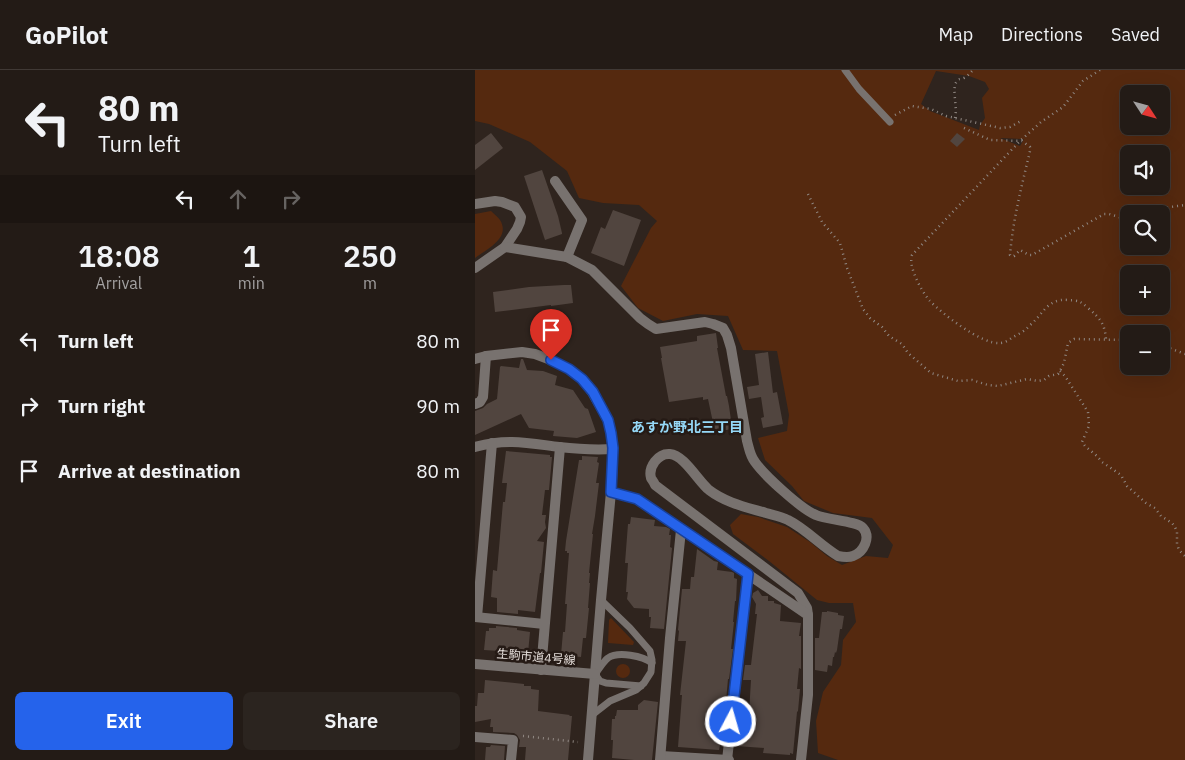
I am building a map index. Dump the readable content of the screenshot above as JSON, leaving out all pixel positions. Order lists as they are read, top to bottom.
{
  "streets": {
    "street": ["生駒市道4号線"]
  },
  "districts": ["あすか野北三丁目"],
  "north": "bottom right",
  "page": {
    "header": "GoPilot",
    "nav": ["Map", "Directions", "Saved"],
    "turn": ["80 m", "Turn left"],
    "map_buttons": ["+", "−"],
    "eta": [
      "18:08",
      "Arrival",
      "1",
      "min",
      "250",
      "m"
    ],
    "list": [
      {
        "name": "Turn left",
        "value": "80 m"
      },
      {
        "name": "Turn right",
        "value": "90 m"
      },
      {
        "name": "Arrive at destination",
        "value": "80 m"
      }
    ],
    "buttons": ["Exit", "Share"]
  }
}
